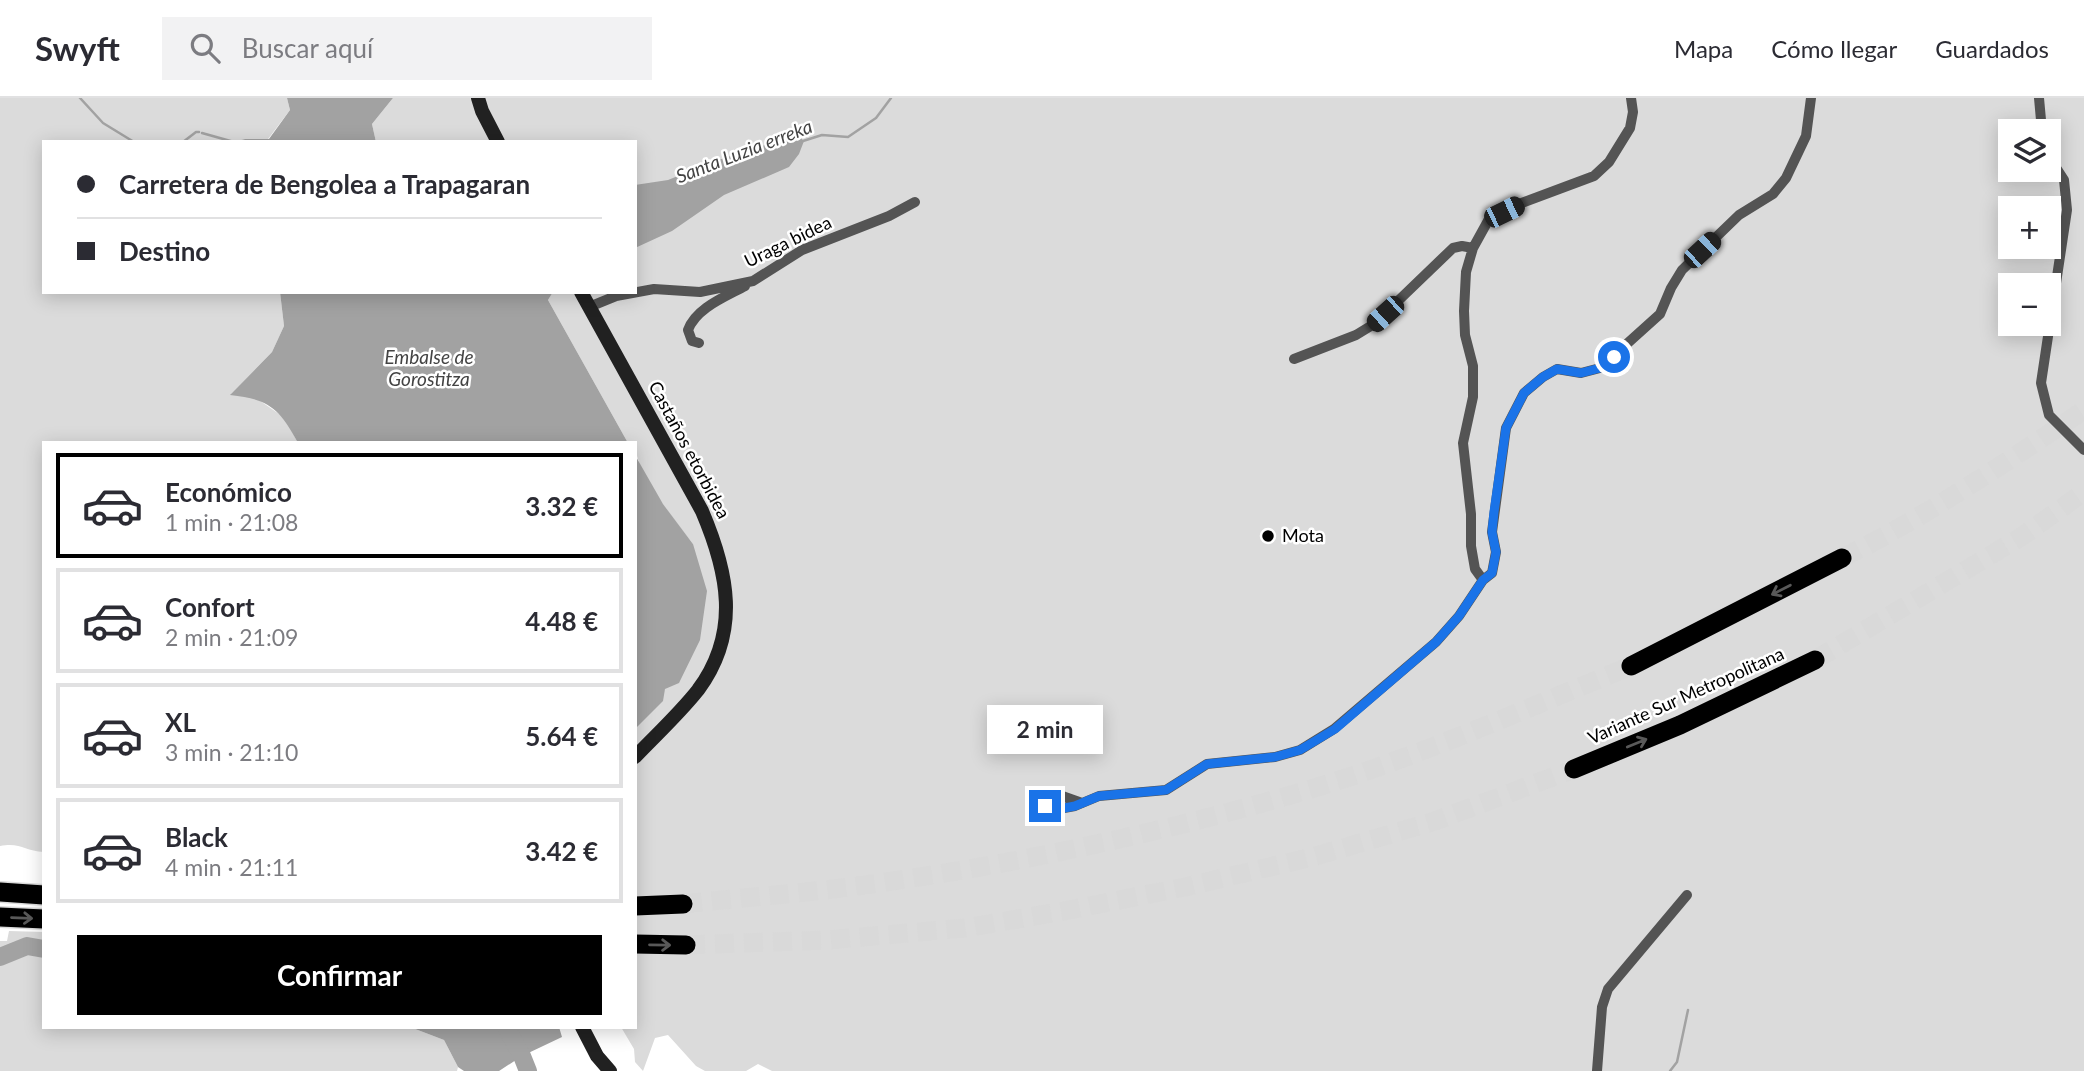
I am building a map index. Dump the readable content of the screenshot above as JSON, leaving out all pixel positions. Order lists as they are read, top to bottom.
{
  "streets": {
    "highway": ["Variante Sur Metropolitana"],
    "street": ["Uraga bidea", "Castaños etorbidea"]
  },
  "crossings": [
    ["Uraga bidea", "Castaños etorbidea"]
  ],
  "water": ["Santa Luzia erreka", "Embalse de Gorostitza"],
  "places": ["Mota"],
  "page": {
    "header": "Swyft",
    "search": "Buscar aquí",
    "nav": ["Mapa", "Cómo llegar", "Guardados"],
    "map_buttons": ["+", "−"],
    "banner": ["Carretera de Bengolea a Trapagaran", "Destino"],
    "list": [
      {
        "name": "Económico",
        "note": "1 min · 21:08",
        "value": "3.32 €"
      },
      {
        "name": "Confort",
        "note": "2 min · 21:09",
        "value": "4.48 €"
      },
      {
        "name": "XL",
        "note": "3 min · 21:10",
        "value": "5.64 €"
      },
      {
        "name": "Black",
        "note": "4 min · 21:11",
        "value": "3.42 €"
      }
    ],
    "bubble": "2 min",
    "buttons": "Confirmar"
  }
}
